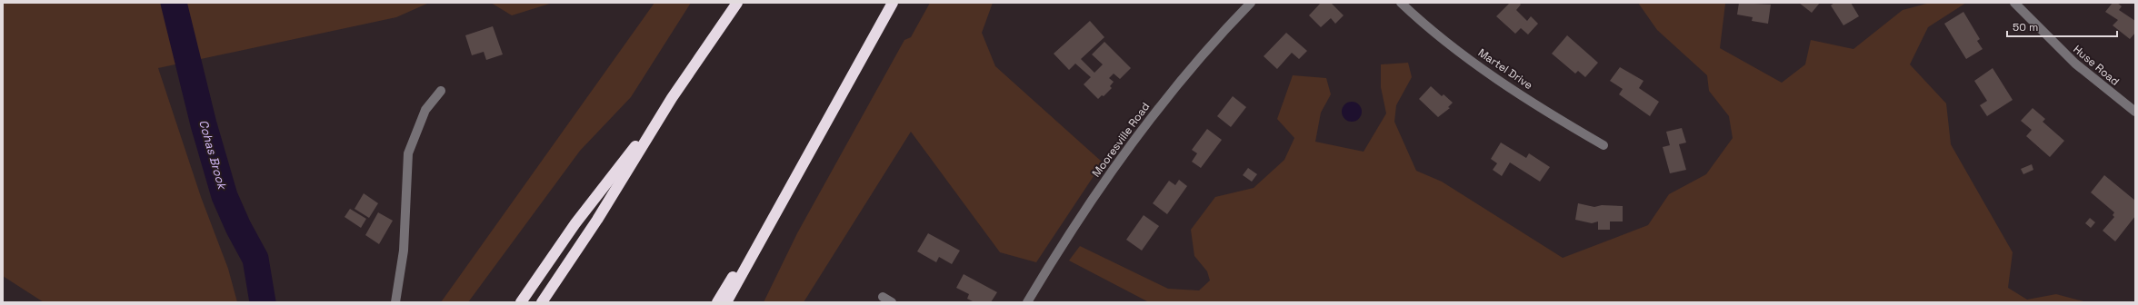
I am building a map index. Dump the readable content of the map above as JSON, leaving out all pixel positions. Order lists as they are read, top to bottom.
{
  "streets": {
    "street": ["Huse Road", "Martel Drive", "Mooresville Road"]
  },
  "water": ["Cohas Brook"],
  "scale_bar": "50 m"
}
